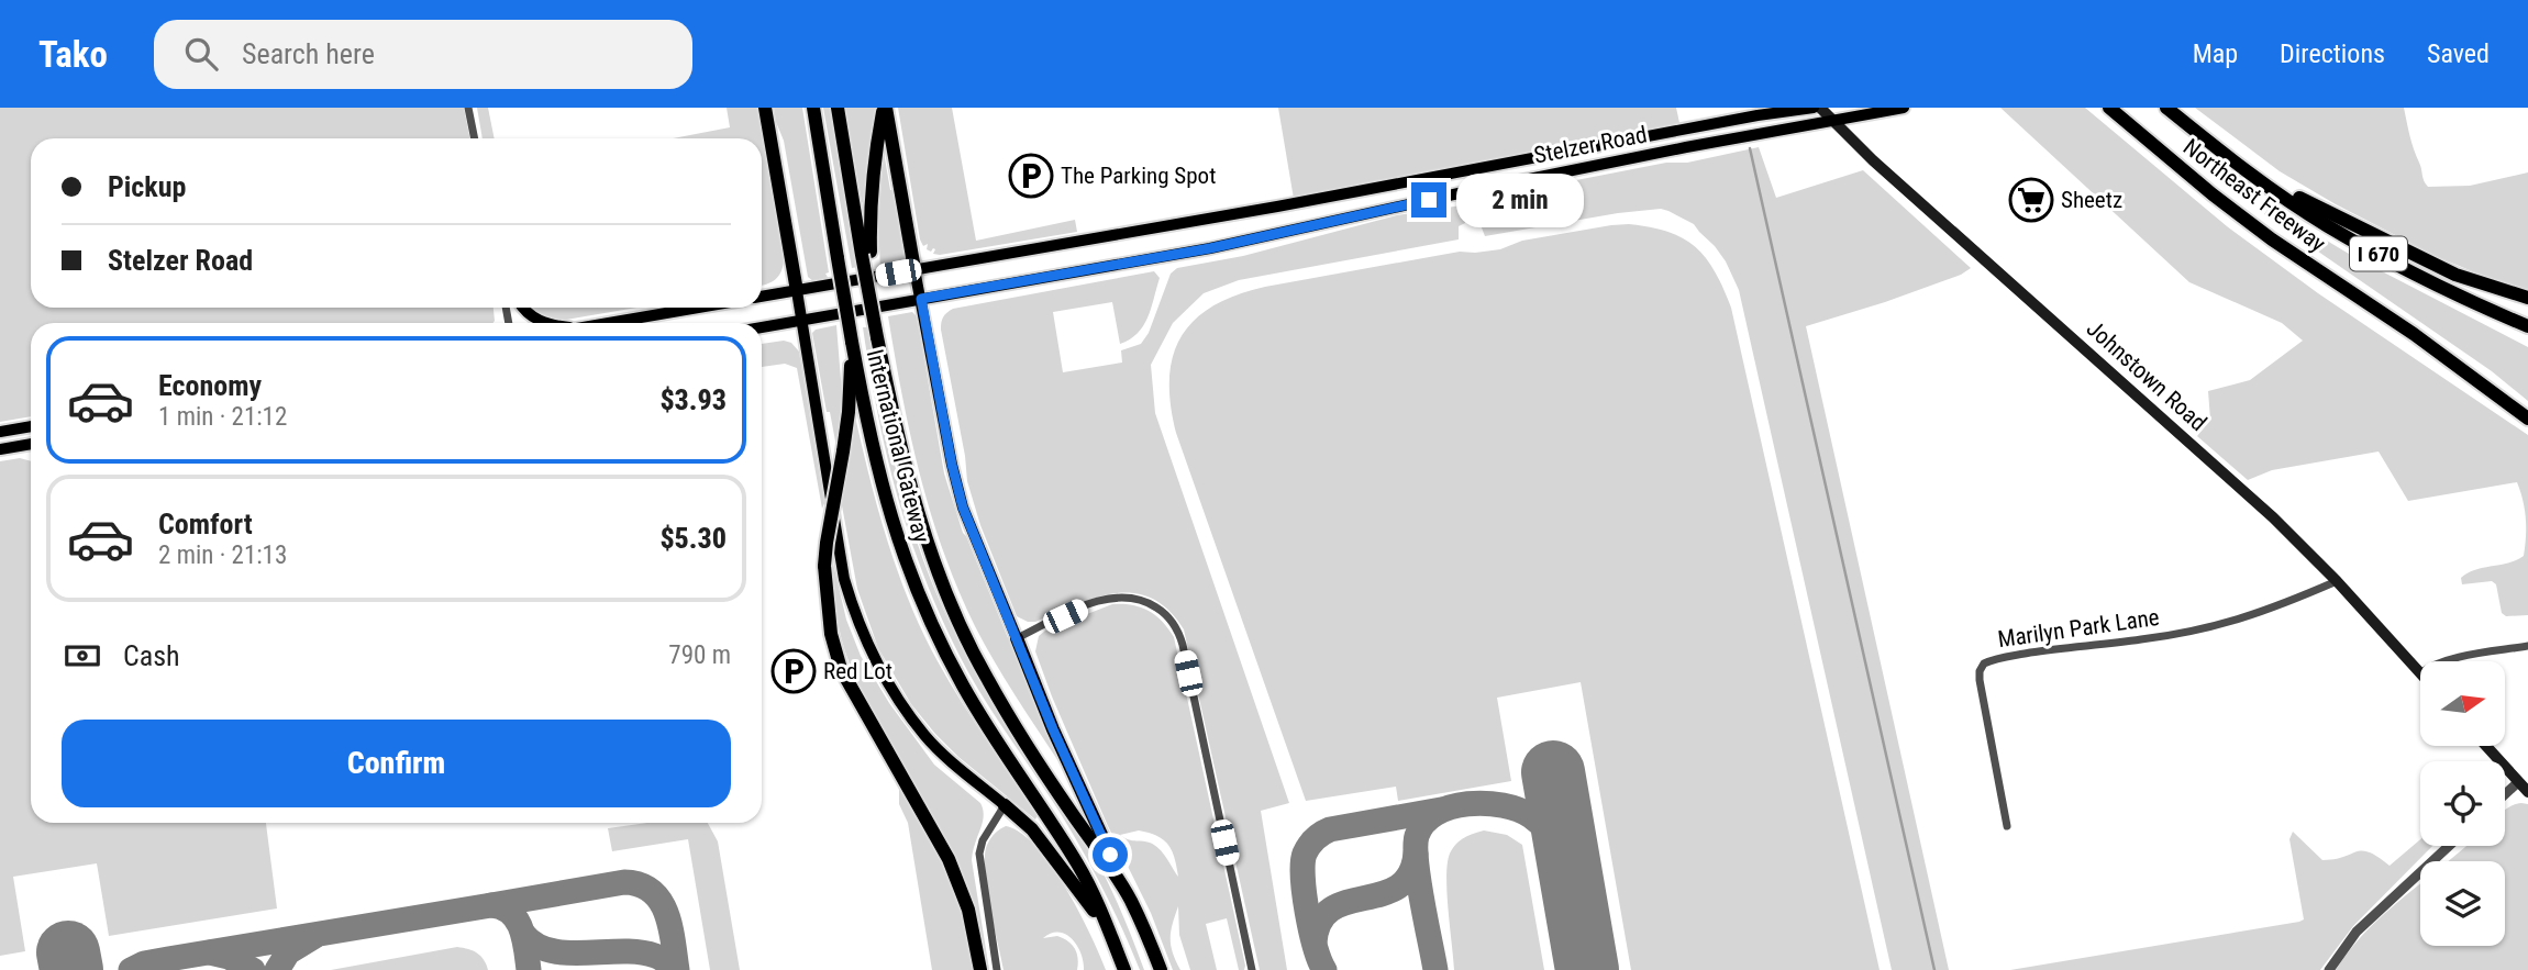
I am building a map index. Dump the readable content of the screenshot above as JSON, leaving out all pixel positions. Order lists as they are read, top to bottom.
{
  "streets": {
    "highway": ["Northeast Freeway", "I 670", "International Gateway"],
    "main road": ["Stelzer Road", "Johnstown Road"],
    "street": ["Marilyn Park Lane"]
  },
  "crossings": [
    ["Stelzer Road", "Johnstown Road"],
    ["Johnstown Road", "Marilyn Park Lane"]
  ],
  "places": {
    "parking": ["The Parking Spot", "Red Lot"],
    "supermarket": ["Sheetz"]
  },
  "north": "right",
  "page": {
    "header": "Tako",
    "search": "Search here",
    "nav": ["Map", "Directions", "Saved"],
    "banner": ["Pickup", "Stelzer Road"],
    "bubble": "2 min",
    "list": [
      {
        "name": "Economy",
        "note": "1 min · 21:12",
        "value": "$3.93"
      },
      {
        "name": "Comfort",
        "note": "2 min · 21:13",
        "value": "$5.30"
      }
    ],
    "pay": ["Cash", "790 m"],
    "buttons": "Confirm"
  }
}
